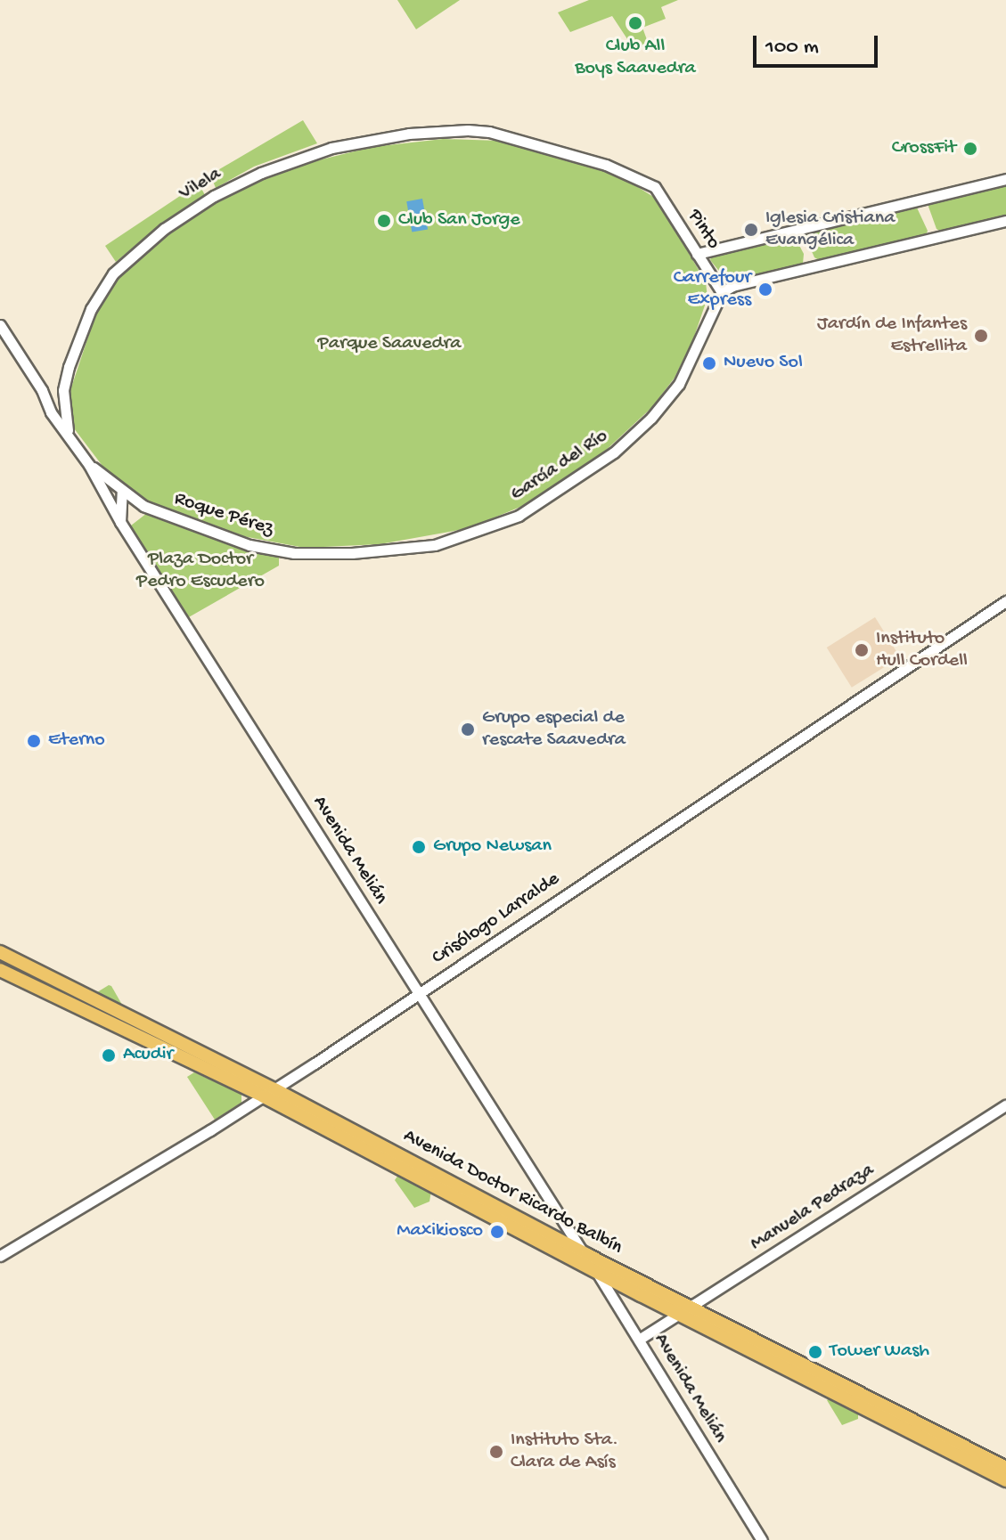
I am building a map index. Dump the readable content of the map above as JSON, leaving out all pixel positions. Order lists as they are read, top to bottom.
{
  "streets": {
    "main road": ["Avenida Doctor Ricardo Balbín"],
    "street": [
      "Vilela",
      "Pinto",
      "García del Río",
      "Roque Pérez",
      "Avenida Melián",
      "Crisólogo Larralde",
      "Manuela Pedraza"
    ]
  },
  "crossings": [
    ["Vilela", "Pinto"],
    ["Vilela", "Avenida Melián"],
    ["Pinto", "García del Río"],
    ["García del Río", "Roque Pérez"],
    ["Roque Pérez", "Avenida Melián"],
    ["Avenida Melián", "Crisólogo Larralde"],
    ["Avenida Melián", "Avenida Doctor Ricardo Balbín"],
    ["Avenida Melián", "Manuela Pedraza"],
    ["Crisólogo Larralde", "Avenida Doctor Ricardo Balbín"],
    ["Avenida Doctor Ricardo Balbín", "Manuela Pedraza"]
  ],
  "parks": ["Parque Saavedra", "Plaza Doctor Pedro Escudero"],
  "places": [
    "Club All Boys Saavedra",
    "CrossFit",
    "Club San Jorge",
    "Iglesia Cristiana Evangélica",
    "Carrefour Express",
    "Jardín de Infantes Estrellita",
    "Nuevo Sol",
    "Instituto Hull Cordell",
    "Grupo especial de rescate Saavedra",
    "Eterno",
    "Grupo Newsan",
    "Acudir",
    "Maxikiosco",
    "Tower Wash",
    "Instituto Sta. Clara de Asís"
  ],
  "scale_bar": "100 m"
}
